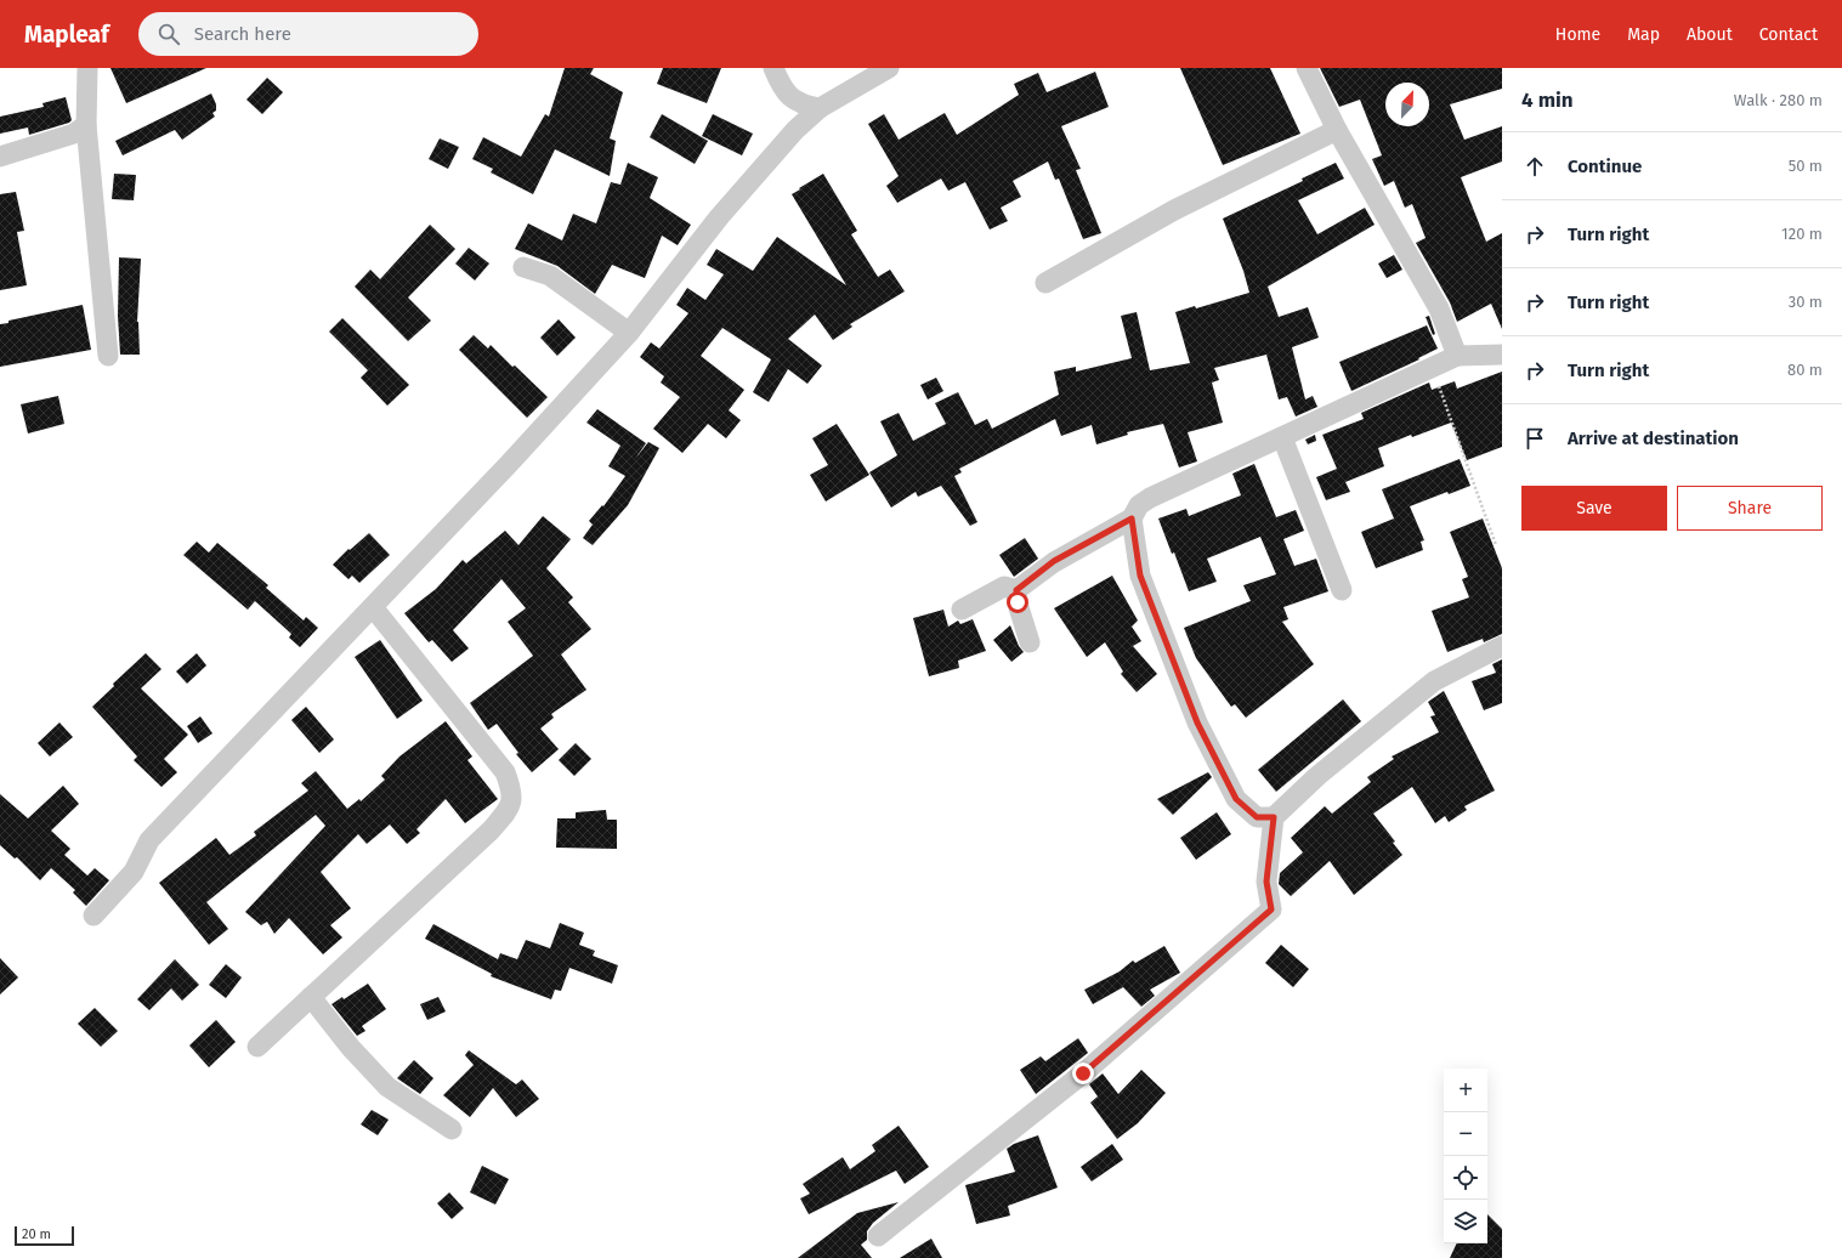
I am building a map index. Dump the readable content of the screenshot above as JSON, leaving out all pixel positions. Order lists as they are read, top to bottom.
{
  "scale_bar": "20 m",
  "north": "top right",
  "page": {
    "header": "Mapleaf",
    "search": "Search here",
    "nav": [
      "Home",
      "Map",
      "About",
      "Contact"
    ],
    "heading": ["4 min", "Walk · 280 m"],
    "list": [
      ["Continue", "50 m"],
      ["Turn right", "120 m"],
      ["Turn right", "30 m"],
      ["Turn right", "80 m"],
      "Arrive at destination"
    ],
    "buttons": ["Save", "Share"],
    "map_buttons": ["+", "−"],
    "scale": "20 m"
  }
}
